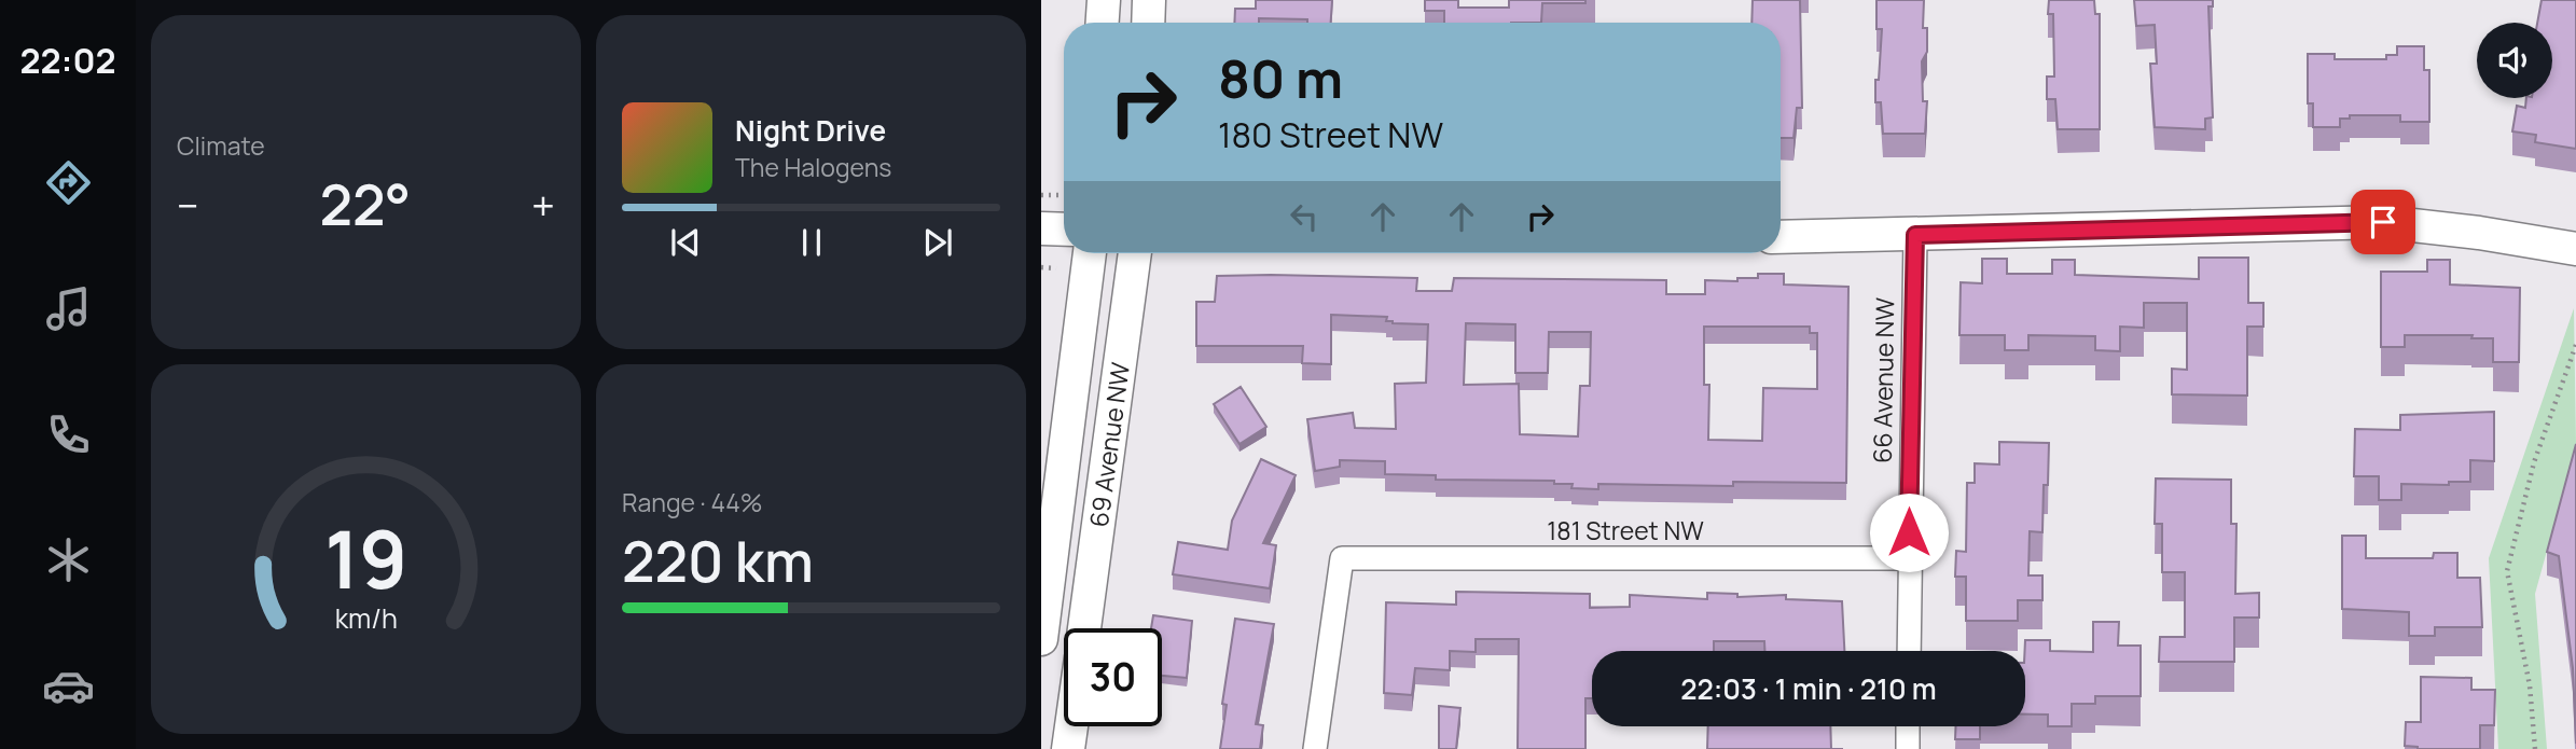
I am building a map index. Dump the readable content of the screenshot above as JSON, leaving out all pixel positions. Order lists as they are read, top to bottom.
{
  "streets": {
    "main road": ["69 Avenue NW"],
    "street": ["66 Avenue NW", "181 Street NW"]
  },
  "crossings": [
    ["66 Avenue NW", "181 Street NW"]
  ],
  "page": {
    "tabs": "22:02",
    "tile": [
      "Climate",
      ["Range · 44%", "220 km"]
    ],
    "turn": ["80 m", "180 Street NW"],
    "song": ["Night Drive", "The Halogens"],
    "heat": ["−", "22°", "+"],
    "limit": "30",
    "trip": "22:03 · 1 min · 210 m",
    "gauge": ["19", "km/h"]
  }
}
